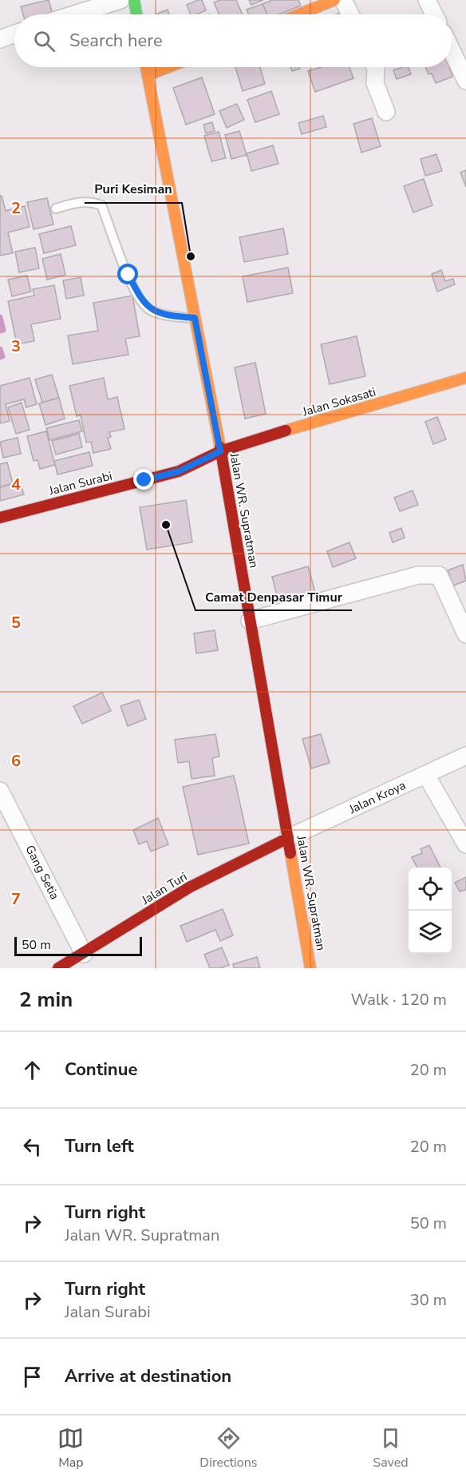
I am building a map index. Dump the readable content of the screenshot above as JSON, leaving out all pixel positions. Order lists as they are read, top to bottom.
{
  "streets": {
    "main road": [
      "Jalan Sokasati",
      "Jalan Surabi",
      "Jalan WR. Supratman",
      "Jalan Turi"
    ],
    "street": ["Jalan Kroya", "Gang Setia"]
  },
  "crossings": [
    ["Jalan Sokasati", "Jalan Surabi"],
    ["Jalan Sokasati", "Jalan WR. Supratman"],
    ["Jalan Surabi", "Jalan WR. Supratman"],
    ["Jalan WR. Supratman", "Jalan Kroya"],
    ["Jalan WR. Supratman", "Jalan Turi"],
    ["Jalan Kroya", "Jalan Turi"],
    ["Gang Setia", "Jalan Turi"]
  ],
  "places": ["Puri Kesiman", "Camat Denpasar Timur"],
  "scale_bar": "50 m",
  "page": {
    "search": "Search here",
    "scale": "50 m",
    "heading": ["2 min", "Walk · 120 m"],
    "list": [
      ["Continue", "20 m"],
      ["Turn left", "20 m"],
      ["Turn right", "Jalan WR. Supratman", "50 m"],
      ["Turn right", "Jalan Surabi", "30 m"],
      "Arrive at destination"
    ],
    "nav": ["Map", "Directions", "Saved"]
  },
  "grid": {
    "rows": [
      "2",
      "3",
      "4",
      "5",
      "6",
      "7"
    ]
  }
}
